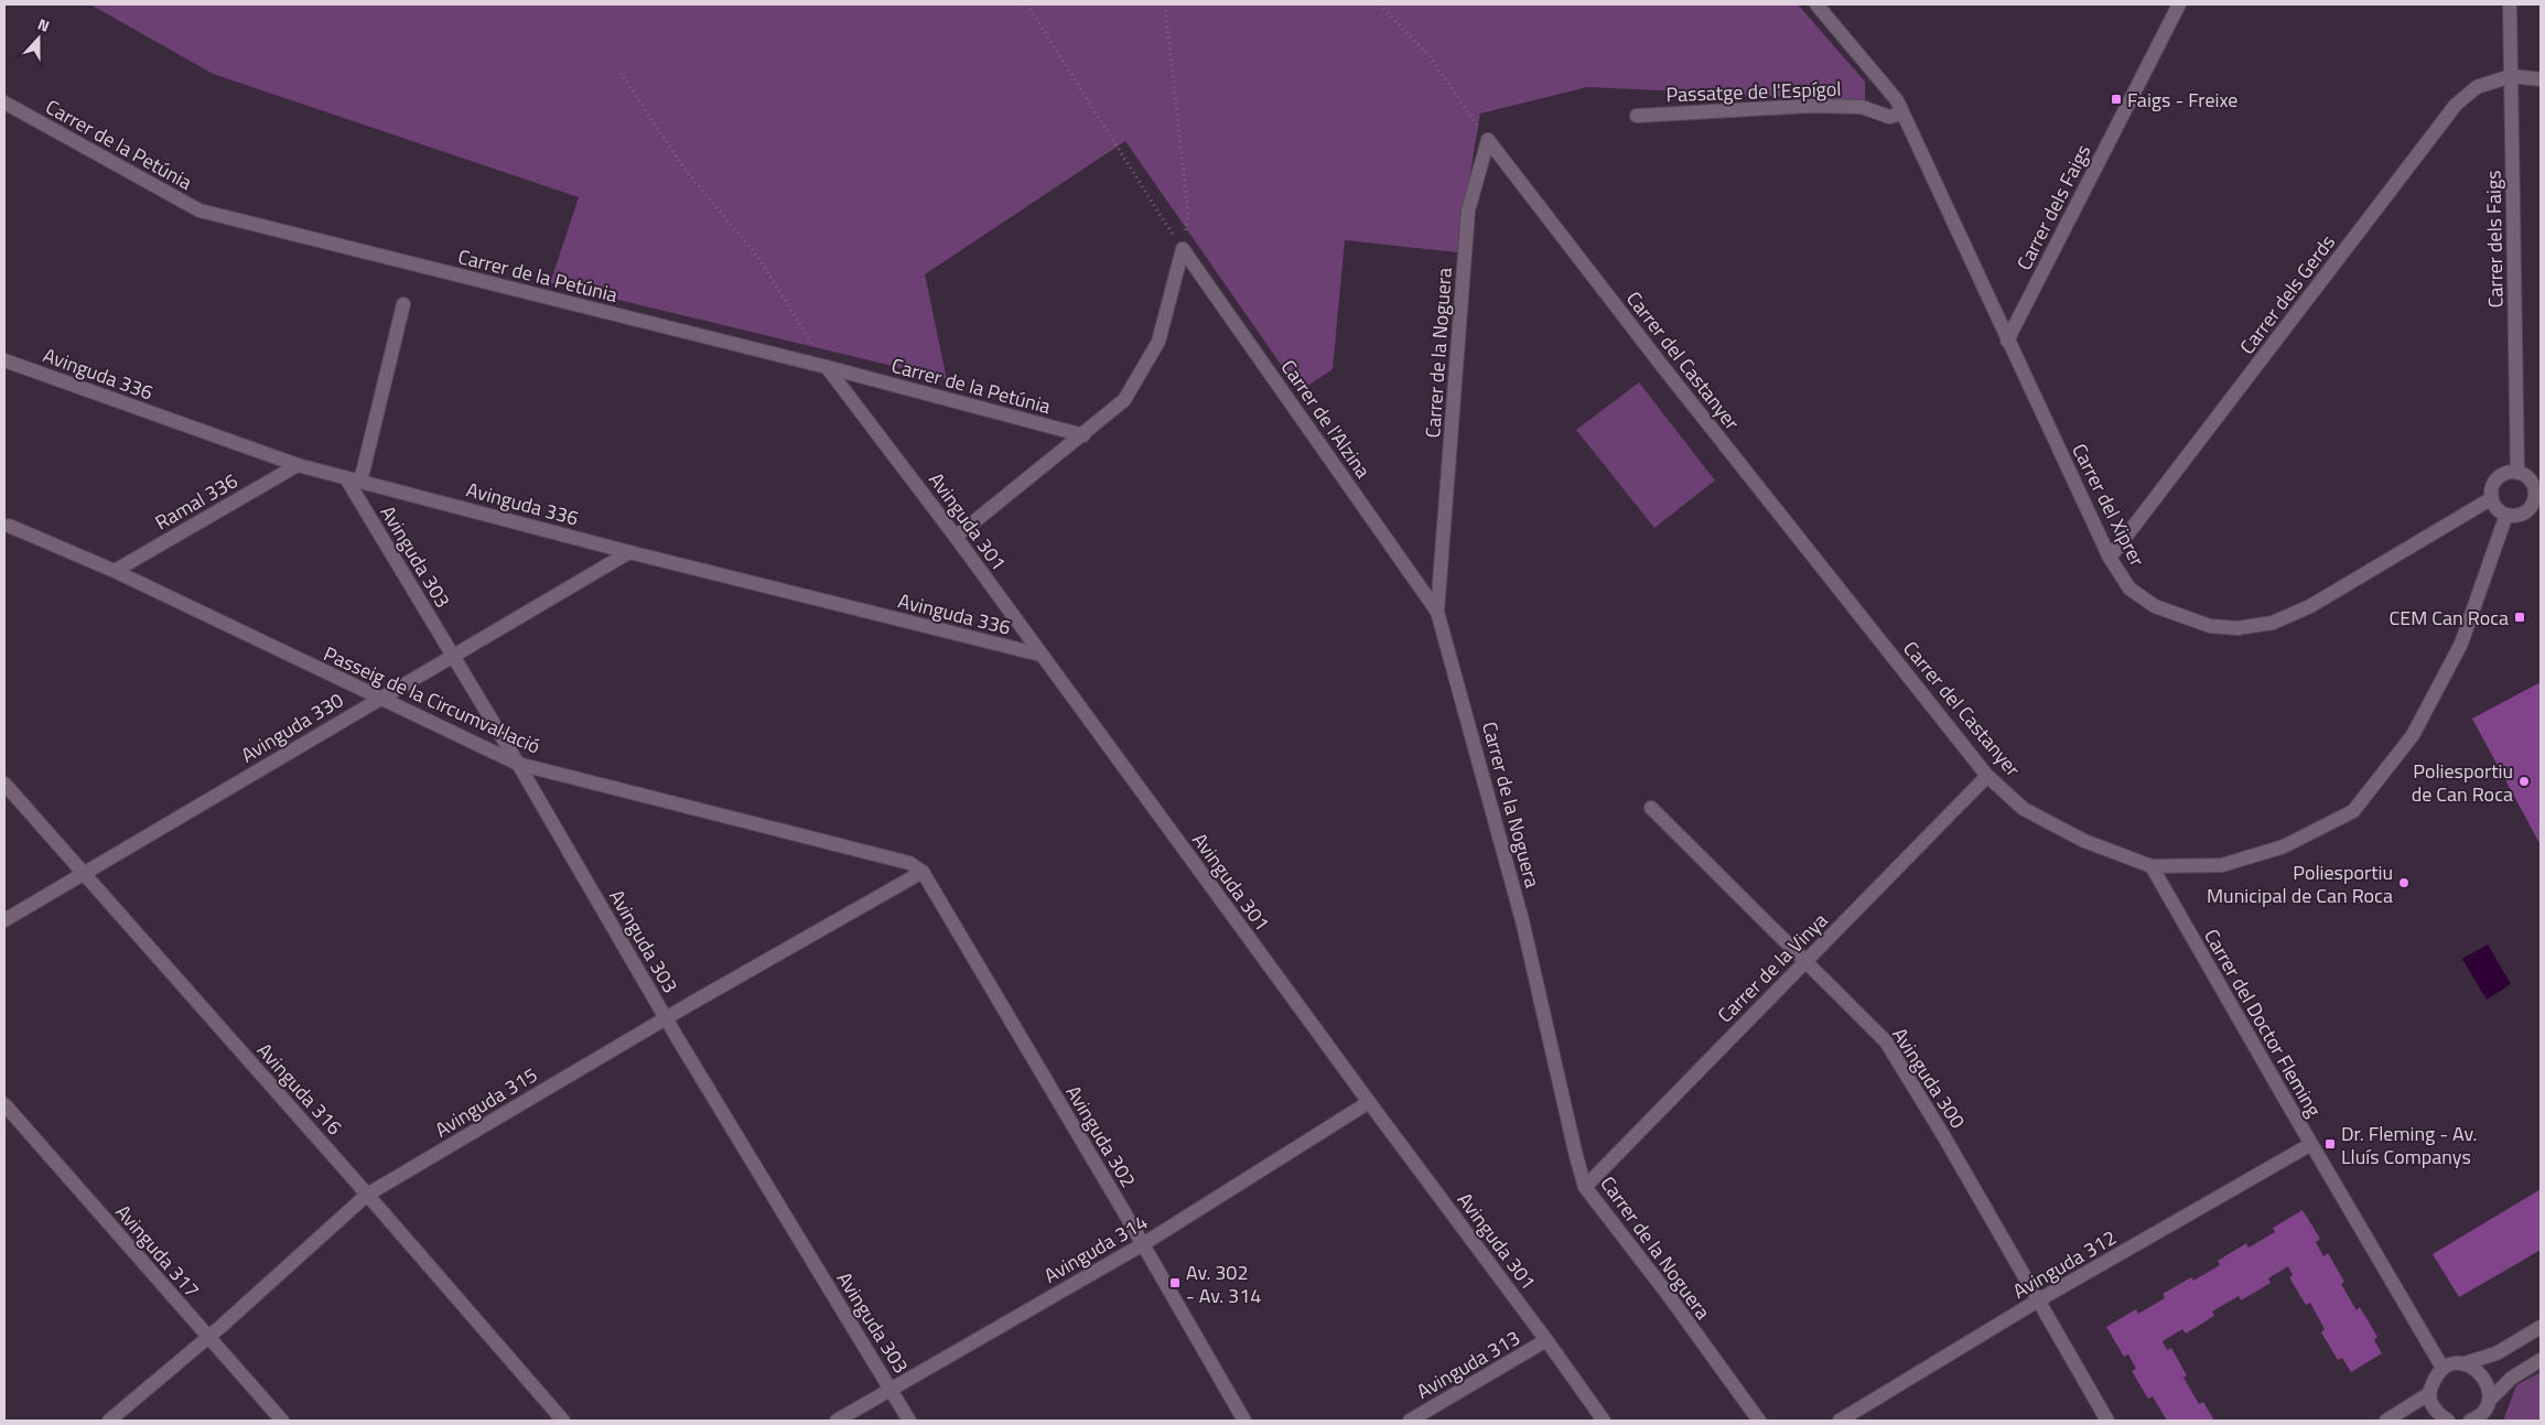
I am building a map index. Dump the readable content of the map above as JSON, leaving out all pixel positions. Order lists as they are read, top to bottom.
{
  "streets": {
    "street": [
      "Passatge de l'Espígol",
      "Carrer de la Petúnia",
      "Carrer dels Faigs",
      "Carrer dels Gerds",
      "Carrer de la Noguera",
      "Carrer del Castanyer",
      "Avinguda 336",
      "Carrer de l'Alzina",
      "Ramal 336",
      "Carrer del Xiprer",
      "Avinguda 301",
      "Avinguda 303",
      "Passeig de la Circumval·lació",
      "Avinguda 330",
      "Carrer de la Vinya",
      "Carrer del Doctor Fleming",
      "Avinguda 300",
      "Avinguda 316",
      "Avinguda 315",
      "Avinguda 302",
      "Avinguda 314",
      "Avinguda 317",
      "Avinguda 312",
      "Avinguda 313"
    ]
  },
  "crossings": [
    ["Passatge de l'Espígol", "Carrer del Xiprer"],
    ["Carrer de la Petúnia", "Avinguda 301"],
    ["Carrer dels Faigs", "Carrer dels Gerds"],
    ["Carrer dels Faigs", "Carrer del Castanyer"],
    ["Carrer dels Faigs", "Carrer del Xiprer"],
    ["Carrer dels Gerds", "Carrer del Xiprer"],
    ["Carrer de la Noguera", "Carrer del Castanyer"],
    ["Carrer de la Noguera", "Carrer de l'Alzina"],
    ["Carrer de la Noguera", "Carrer de la Vinya"],
    ["Carrer del Castanyer", "Carrer del Xiprer"],
    ["Carrer del Castanyer", "Carrer de la Vinya"],
    ["Carrer del Castanyer", "Carrer del Doctor Fleming"],
    ["Avinguda 336", "Ramal 336"],
    ["Avinguda 336", "Avinguda 301"],
    ["Avinguda 336", "Avinguda 303"],
    ["Avinguda 336", "Avinguda 330"],
    ["Ramal 336", "Passeig de la Circumval·lació"],
    ["Avinguda 301", "Avinguda 314"],
    ["Avinguda 301", "Avinguda 313"],
    ["Avinguda 303", "Passeig de la Circumval·lació"],
    ["Avinguda 303", "Avinguda 330"],
    ["Avinguda 303", "Avinguda 315"],
    ["Avinguda 303", "Avinguda 314"],
    ["Passeig de la Circumval·lació", "Avinguda 330"],
    ["Passeig de la Circumval·lació", "Avinguda 315"],
    ["Passeig de la Circumval·lació", "Avinguda 302"],
    ["Avinguda 330", "Avinguda 316"],
    ["Carrer de la Vinya", "Avinguda 300"],
    ["Carrer del Doctor Fleming", "Avinguda 312"],
    ["Avinguda 300", "Avinguda 312"],
    ["Avinguda 316", "Avinguda 315"],
    ["Avinguda 315", "Avinguda 302"],
    ["Avinguda 315", "Avinguda 317"],
    ["Avinguda 302", "Avinguda 314"]
  ],
  "places": {
    "transit": [
      "Faigs - Freixe",
      "CEM Can Roca",
      "Dr. Fleming - Av. Lluís Companys",
      "Av. 302 - Av. 314"
    ],
    "other": ["Poliesportiu de Can Roca", "Poliesportiu Municipal de Can Roca"]
  },
  "north": "top"
}
